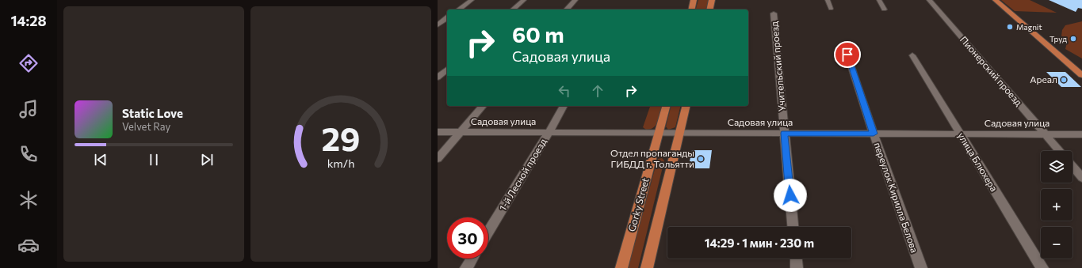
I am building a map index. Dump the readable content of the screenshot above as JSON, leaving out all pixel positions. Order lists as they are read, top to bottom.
{
  "streets": {
    "main road": ["Gorky Street"],
    "street": [
      "Учительский проезд",
      "Пионерский проезд",
      "Садовая улица",
      "улица Блюхера",
      "1-й Лесной проезд",
      "переулок Кирилла Белова"
    ]
  },
  "crossings": [
    ["Учительский проезд", "Садовая улица"],
    ["Пионерский проезд", "Садовая улица"],
    ["Садовая улица", "улица Блюхера"],
    ["Садовая улица", "1-й Лесной проезд"],
    ["Садовая улица", "переулок Кирилла Белова"],
    ["Садовая улица", "Gorky Street"]
  ],
  "places": [
    "Magnit",
    "Труд",
    "Ареал",
    "Отдел пропаганды ГИБДД г. Тольятти"
  ],
  "page": {
    "tabs": "14:28",
    "turn": ["60 m", "Садовая улица"],
    "song": ["Static Love", "Velvet Ray"],
    "map_buttons": ["+", "−"],
    "limit": "30",
    "trip": "14:29 · 1 мин · 230 m",
    "gauge": ["29", "km/h"]
  }
}
